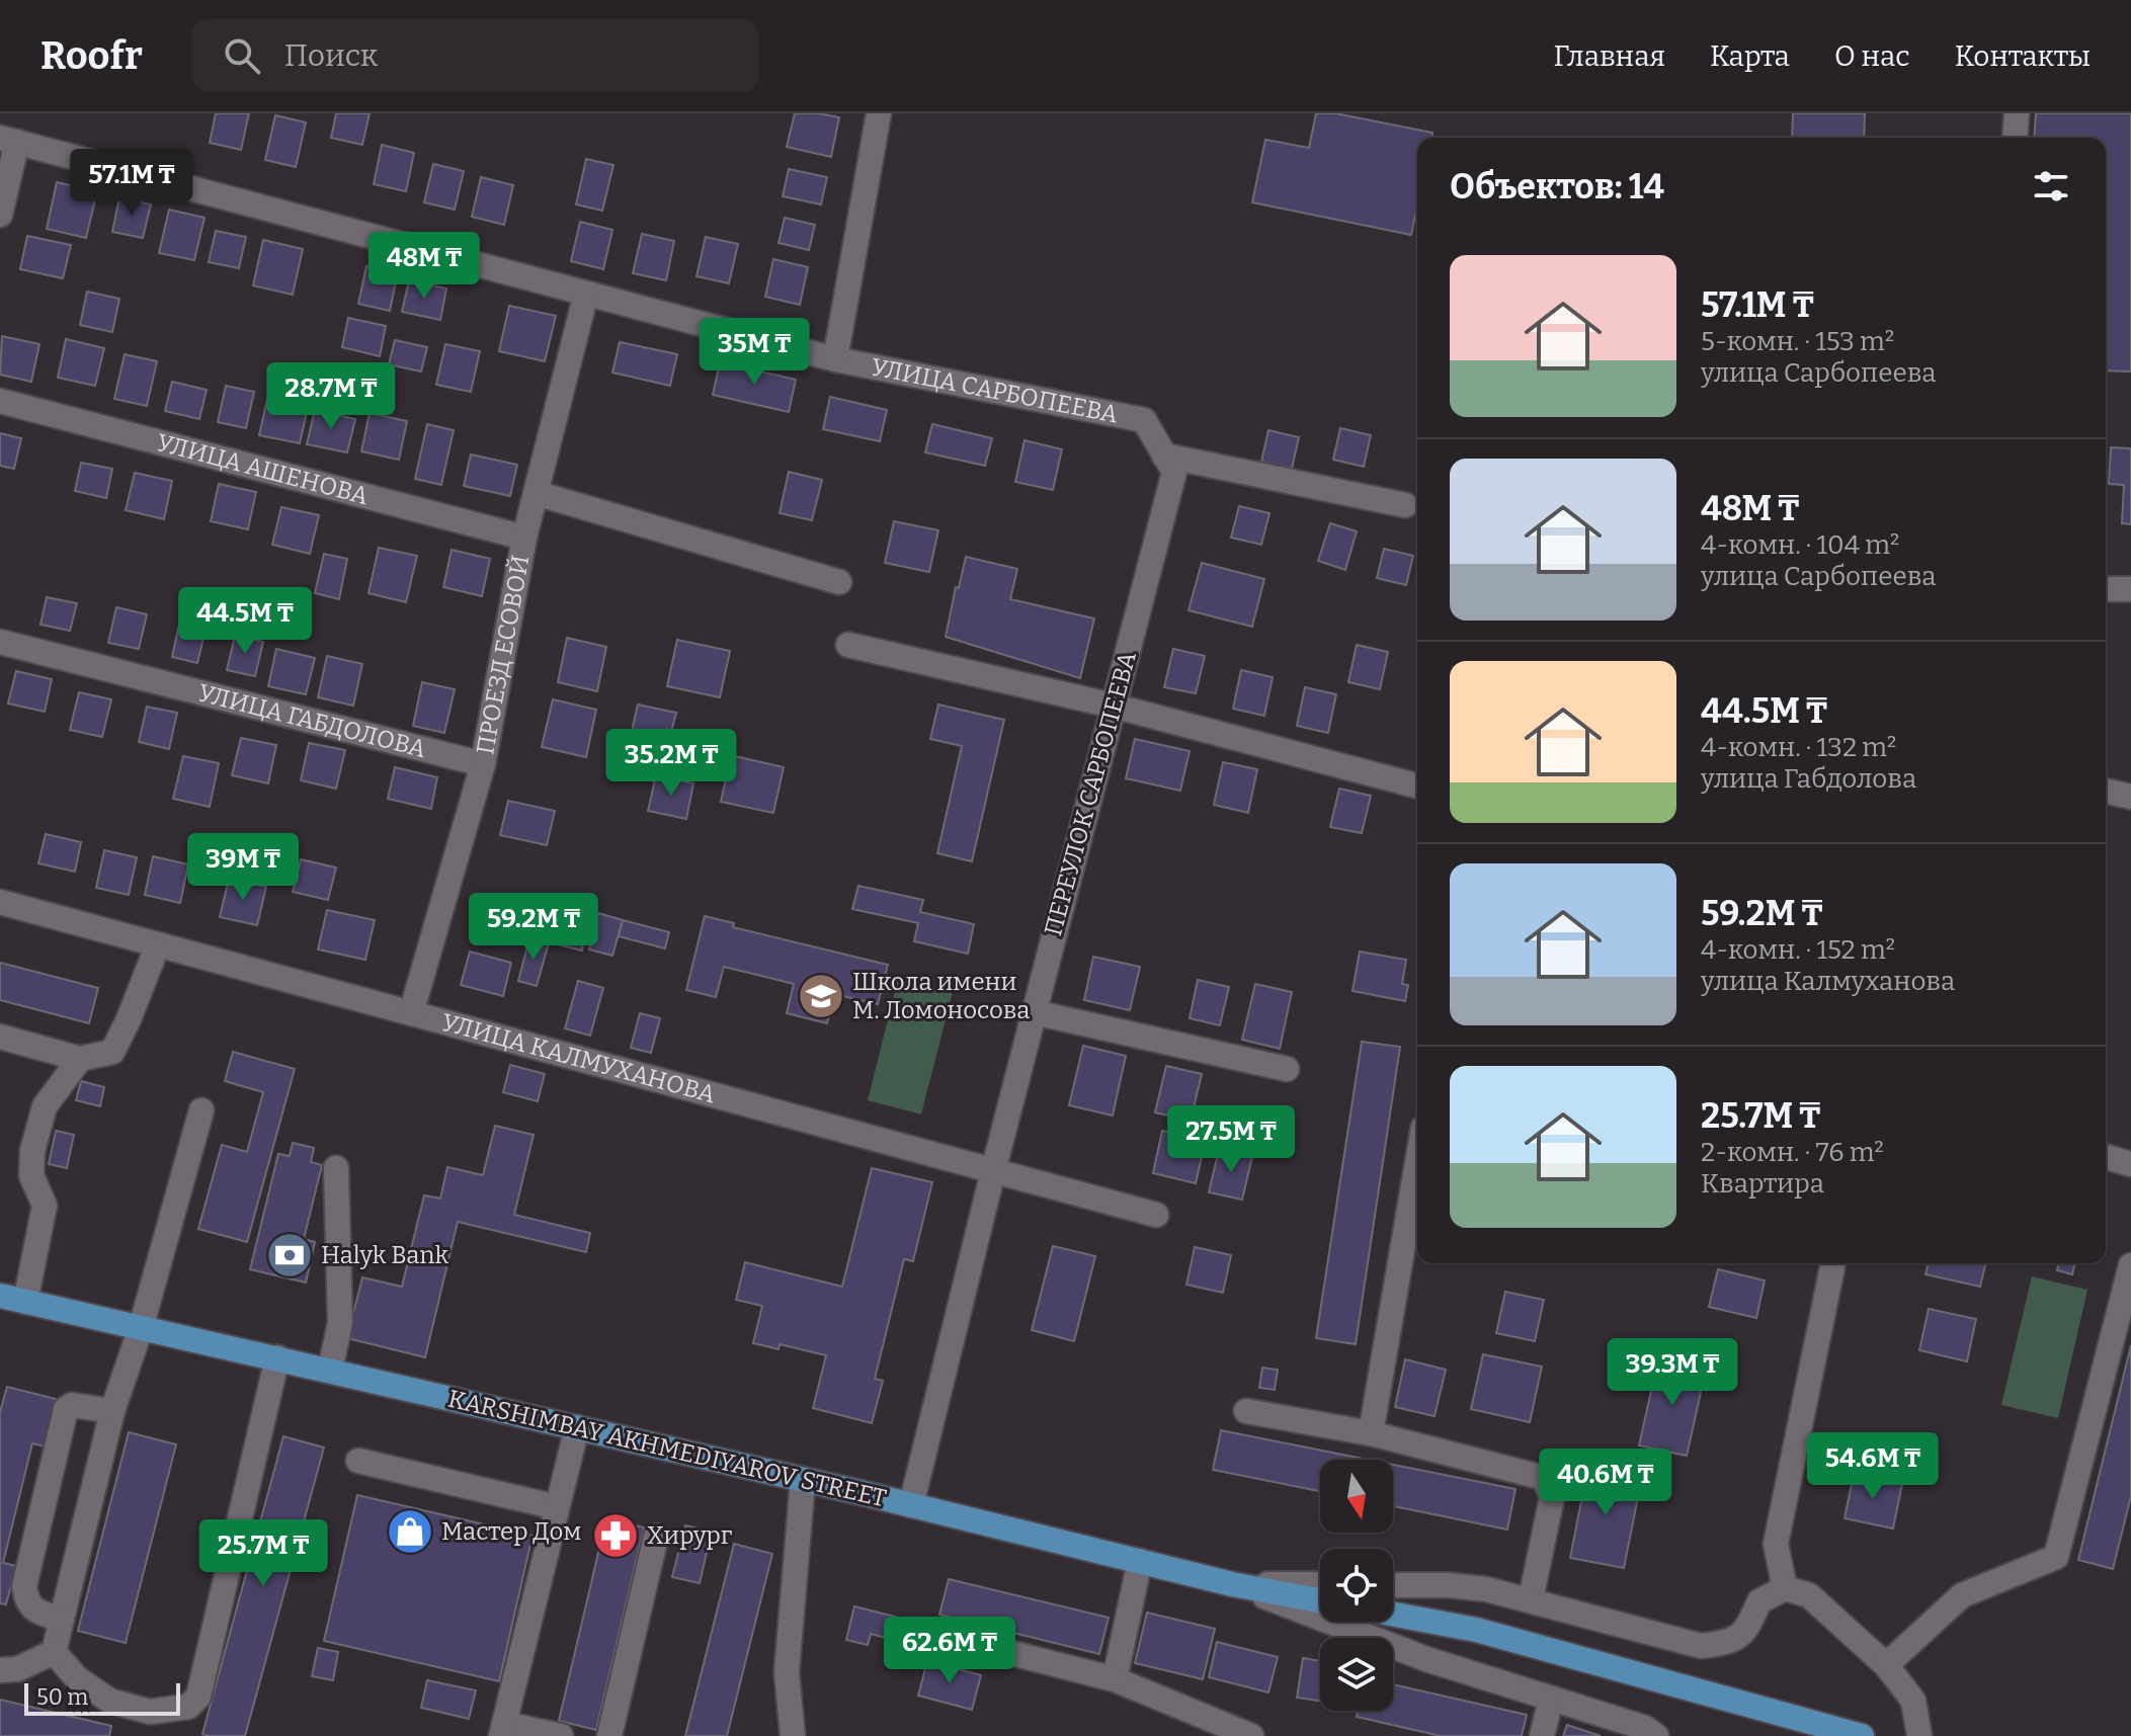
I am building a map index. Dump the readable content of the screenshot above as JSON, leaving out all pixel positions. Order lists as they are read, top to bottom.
{
  "streets": {
    "main road": ["KARSHIMBAY AKHMEDIYAROV STREET"],
    "street": [
      "УЛИЦА САРБОПЕЕВА",
      "УЛИЦА АШЕНОВА",
      "ПРОЕЗД ЕСОВОЙ",
      "УЛИЦА ГАБДОЛОВА",
      "ПЕРЕУЛОК САРБОПЕЕВА",
      "УЛИЦА КАЛМУХАНОВА"
    ]
  },
  "crossings": [
    ["УЛИЦА САРБОПЕЕВА", "ПРОЕЗД ЕСОВОЙ"],
    ["УЛИЦА САРБОПЕЕВА", "ПЕРЕУЛОК САРБОПЕЕВА"],
    ["УЛИЦА АШЕНОВА", "ПРОЕЗД ЕСОВОЙ"],
    ["ПРОЕЗД ЕСОВОЙ", "УЛИЦА ГАБДОЛОВА"],
    ["ПРОЕЗД ЕСОВОЙ", "УЛИЦА КАЛМУХАНОВА"],
    ["ПЕРЕУЛОК САРБОПЕЕВА", "УЛИЦА КАЛМУХАНОВА"],
    ["ПЕРЕУЛОК САРБОПЕЕВА", "KARSHIMBAY AKHMEDIYAROV STREET"]
  ],
  "places": {
    "school or university": ["Школа имени М. Ломоносова"],
    "bank": ["Halyk Bank"],
    "shop": ["Мастер Дом"],
    "pharmacy": ["Хирург"]
  },
  "scale_bar": "50 m",
  "north": "bottom",
  "page": {
    "header": "Roofr",
    "search": "Поиск",
    "nav": [
      "Главная",
      "Карта",
      "О нас",
      "Контакты"
    ],
    "heading": "Объектов: 14",
    "price": [
      "57.1M ₸",
      "48M ₸",
      "35M ₸",
      "28.7M ₸",
      "44.5M ₸",
      "35.2M ₸",
      "39M ₸",
      "59.2M ₸",
      "27.5M ₸",
      "39.3M ₸",
      "54.6M ₸",
      "40.6M ₸",
      "25.7M ₸",
      "62.6M ₸"
    ],
    "list": [
      {
        "name": "57.1M ₸",
        "note": "5-комн. · 153 m² · улица Сарбопеева"
      },
      {
        "name": "48M ₸",
        "note": "4-комн. · 104 m² · улица Сарбопеева"
      },
      {
        "name": "44.5M ₸",
        "note": "4-комн. · 132 m² · улица Габдолова"
      },
      {
        "name": "59.2M ₸",
        "note": "4-комн. · 152 m² · улица Калмуханова"
      },
      {
        "name": "25.7M ₸",
        "note": "2-комн. · 76 m² · Квартира"
      }
    ],
    "scale": "50 m"
  }
}
